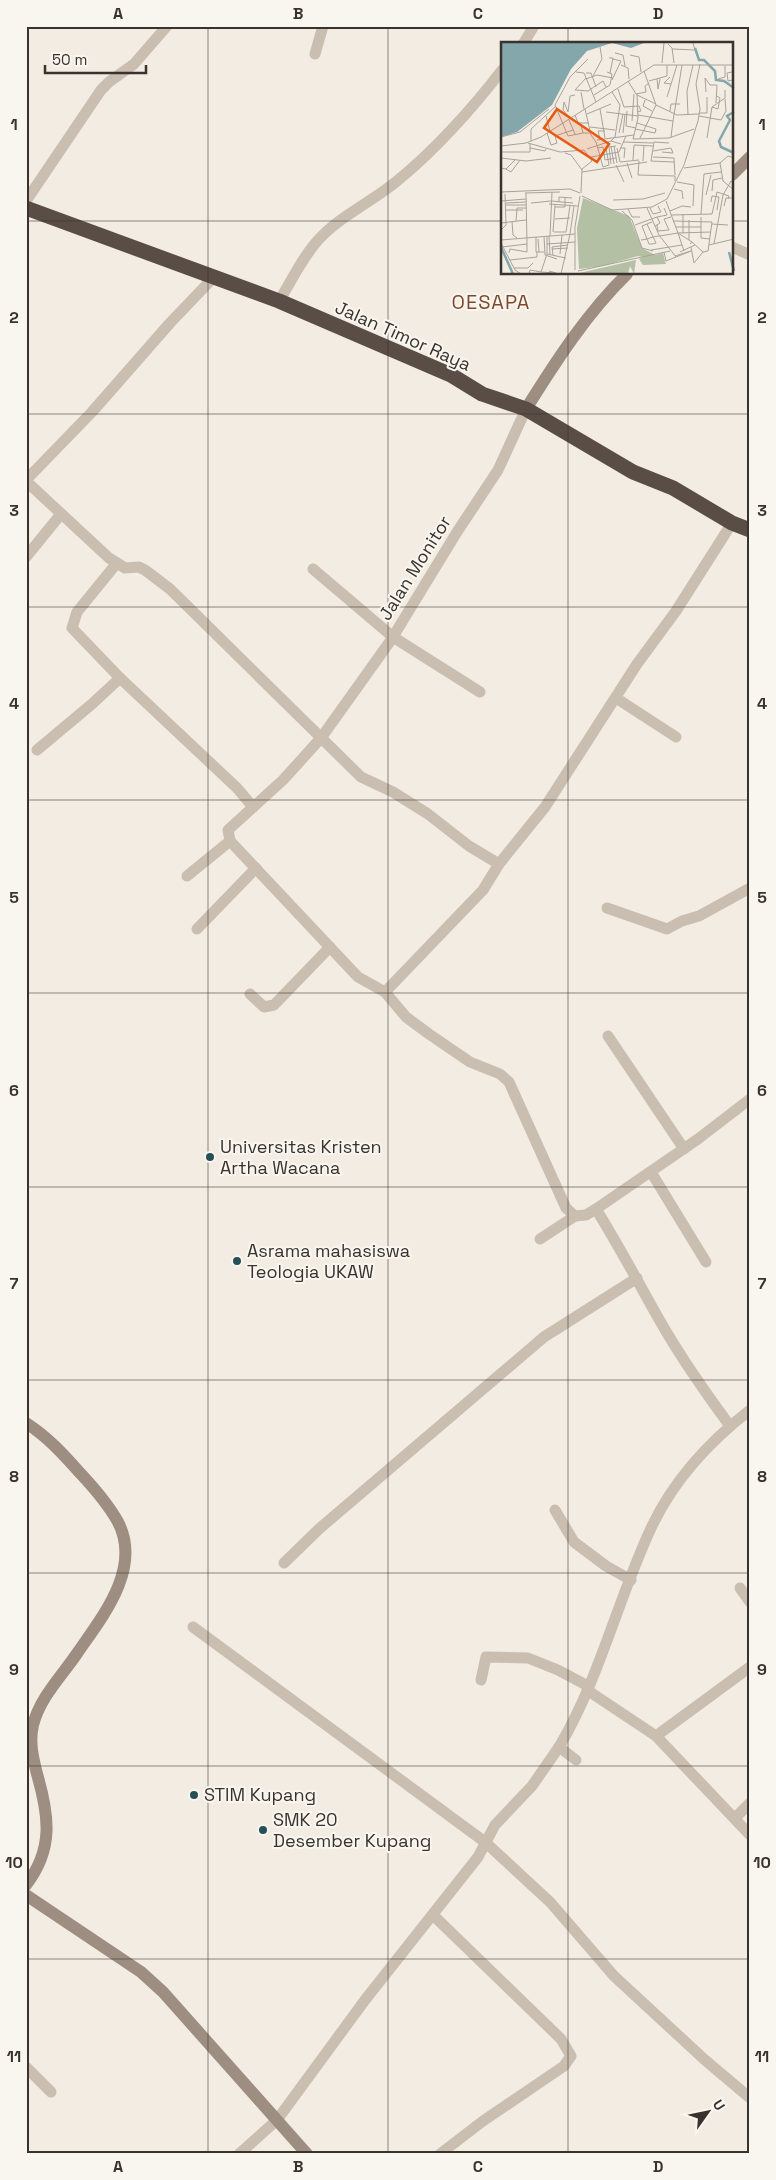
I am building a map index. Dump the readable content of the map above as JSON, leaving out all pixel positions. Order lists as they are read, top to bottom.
{
  "streets": {
    "highway": ["Jalan Timor Raya"],
    "street": ["Jalan Monitor"]
  },
  "crossings": [
    ["Jalan Timor Raya", "Jalan Monitor"]
  ],
  "districts": ["OESAPA"],
  "places": [
    "Universitas Kristen Artha Wacana",
    "Asrama mahasiswa Teologia UKAW",
    "STIM Kupang",
    "SMK 20 Desember Kupang"
  ],
  "scale_bar": "50 m",
  "north": "top right",
  "grid": {
    "columns": [
      "A",
      "B",
      "C",
      "D"
    ],
    "rows": [
      "1",
      "2",
      "3",
      "4",
      "5",
      "6",
      "7",
      "8",
      "9",
      "10",
      "11"
    ]
  }
}
